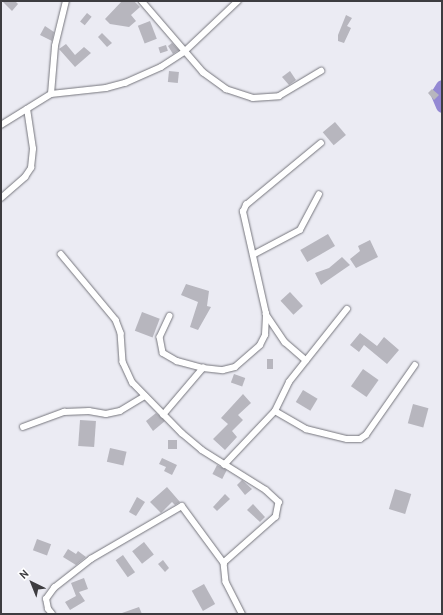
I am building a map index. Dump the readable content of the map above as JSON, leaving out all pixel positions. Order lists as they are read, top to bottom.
{
  "north": "top left"
}
